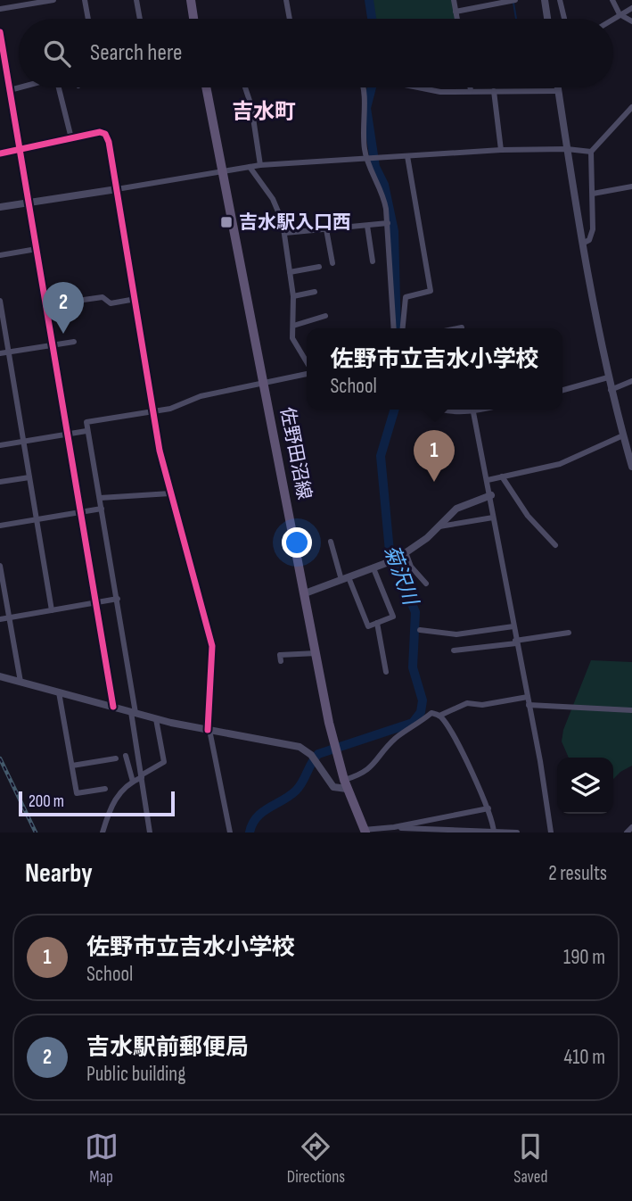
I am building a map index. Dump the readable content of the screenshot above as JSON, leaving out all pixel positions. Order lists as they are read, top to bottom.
{
  "streets": {
    "main road": ["佐野田沼線"]
  },
  "districts": ["吉水町"],
  "water": ["菊沢川"],
  "places": {
    "transit": ["吉水駅入口西"]
  },
  "scale_bar": "200 m",
  "page": {
    "search": "Search here",
    "pins": ["2", "1"],
    "popup": ["佐野市立吉水小学校", "School"],
    "scale": "200 m",
    "heading": ["Nearby", "2 results"],
    "list": [
      {
        "mark": "1",
        "name": "佐野市立吉水小学校",
        "note": "School",
        "value": "190 m"
      },
      {
        "mark": "2",
        "name": "吉水駅前郵便局",
        "note": "Public building",
        "value": "410 m"
      }
    ],
    "nav": ["Map", "Directions", "Saved"]
  }
}
